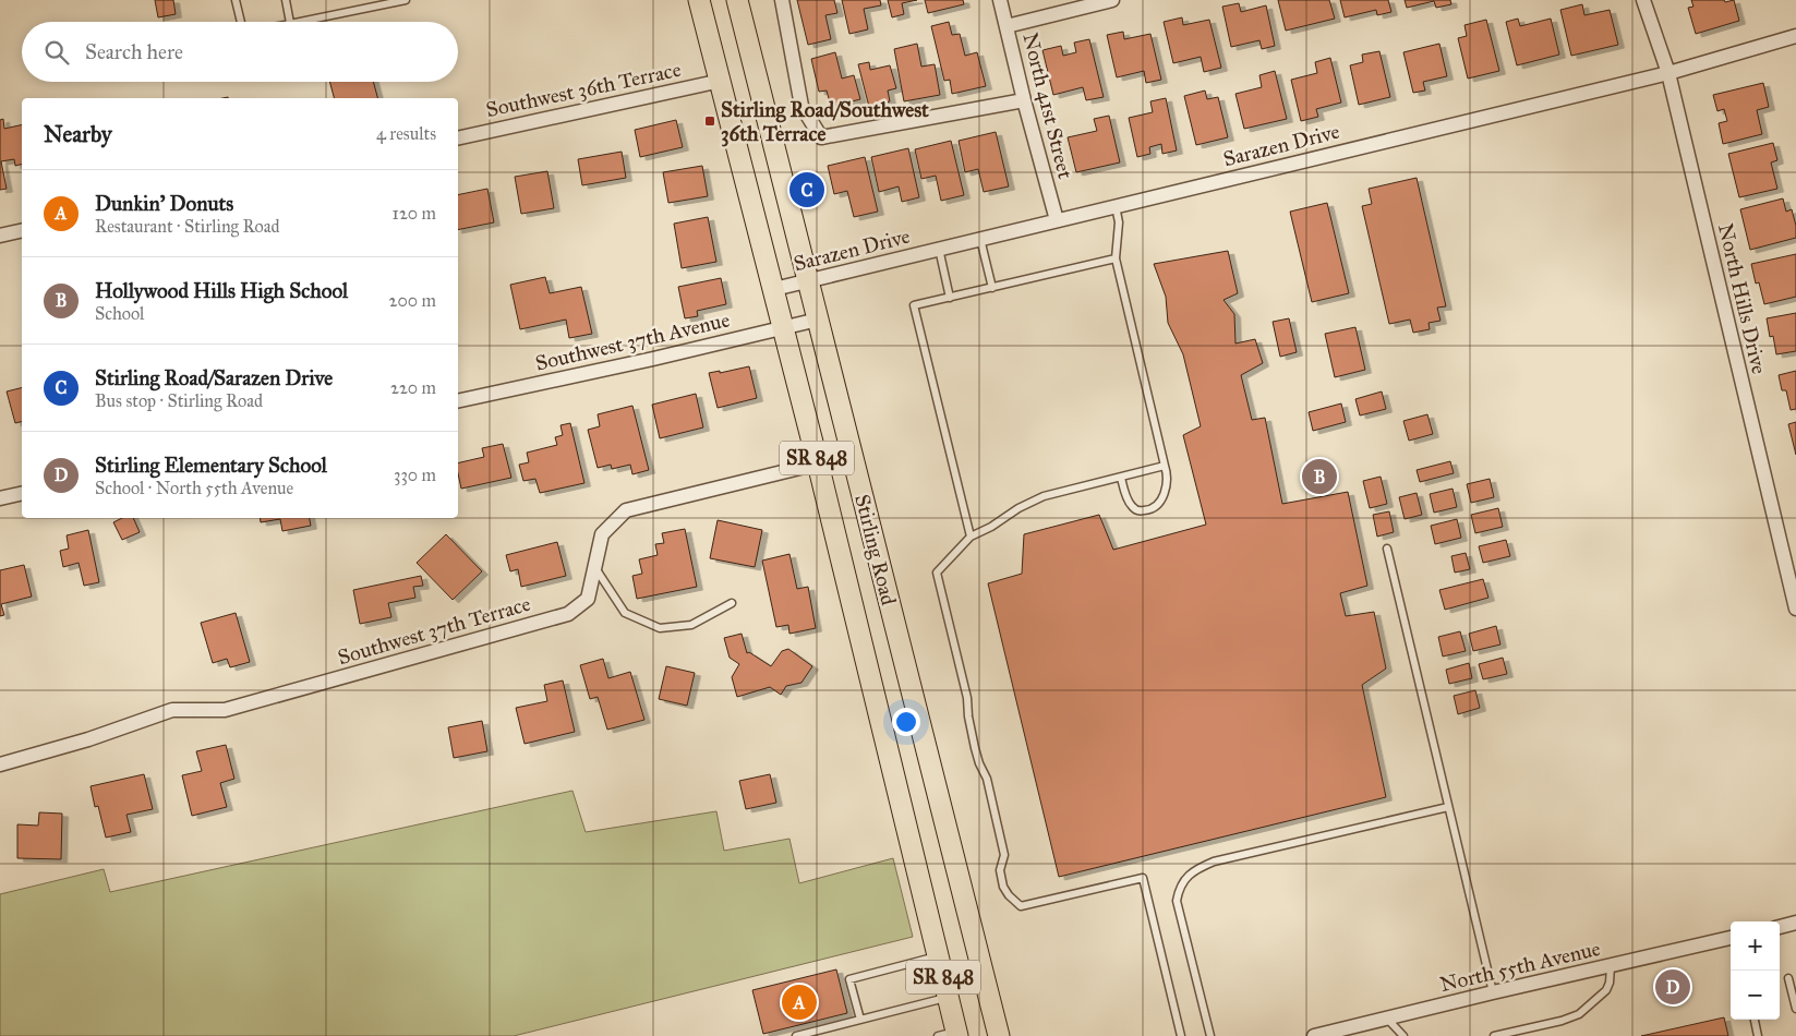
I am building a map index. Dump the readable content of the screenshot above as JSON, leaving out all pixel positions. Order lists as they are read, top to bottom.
{
  "streets": {
    "main road": ["SR 848", "Stirling Road"],
    "street": [
      "Southwest 36th Terrace",
      "North 41st Street",
      "Sarazen Drive",
      "North Hills Drive",
      "Southwest 37th Avenue",
      "Southwest 37th Terrace",
      "North 55th Avenue"
    ]
  },
  "crossings": [
    ["Southwest 36th Terrace", "Stirling Road"],
    ["North 41st Street", "Sarazen Drive"],
    ["Sarazen Drive", "North Hills Drive"],
    ["Sarazen Drive", "Stirling Road"],
    ["Southwest 37th Avenue", "Stirling Road"],
    ["Stirling Road", "Southwest 37th Terrace"]
  ],
  "places": {
    "transit": ["Stirling Road/Southwest 36th Terrace"]
  },
  "page": {
    "search": "Search here",
    "heading": ["Nearby", "4 results"],
    "list": [
      {
        "mark": "A",
        "name": "Dunkin' Donuts",
        "note": "Restaurant · Stirling Road",
        "value": "120 m"
      },
      {
        "mark": "B",
        "name": "Hollywood Hills High School",
        "note": "School",
        "value": "200 m"
      },
      {
        "mark": "C",
        "name": "Stirling Road/Sarazen Drive",
        "note": "Bus stop · Stirling Road",
        "value": "220 m"
      },
      {
        "mark": "D",
        "name": "Stirling Elementary School",
        "note": "School · North 55th Avenue",
        "value": "330 m"
      }
    ],
    "pins": [
      "C",
      "B",
      "D",
      "A"
    ],
    "map_buttons": ["+", "−"]
  }
}
